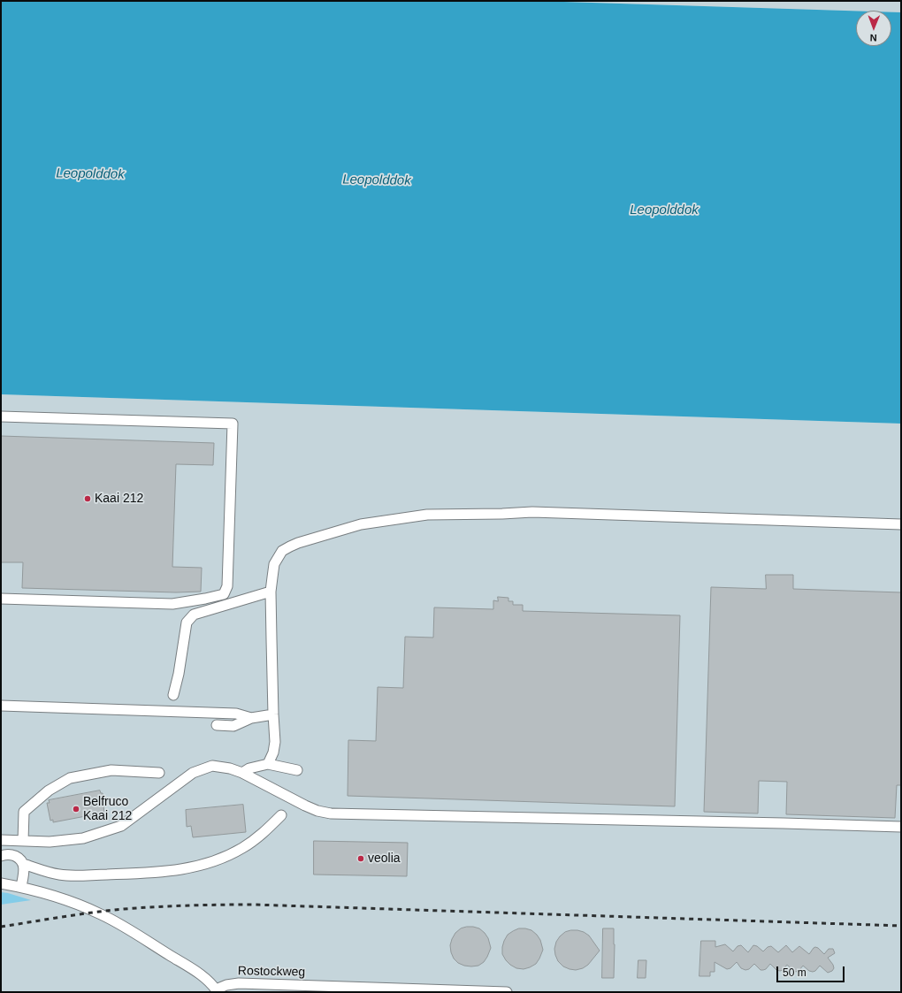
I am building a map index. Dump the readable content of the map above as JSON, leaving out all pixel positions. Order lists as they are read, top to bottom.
{
  "streets": {
    "street": ["Rostockweg"]
  },
  "water": ["Leopolddok"],
  "places": ["Kaai 212", "Belfruco Kaai 212", "veolia"],
  "scale_bar": "50 m",
  "north": "bottom"
}
